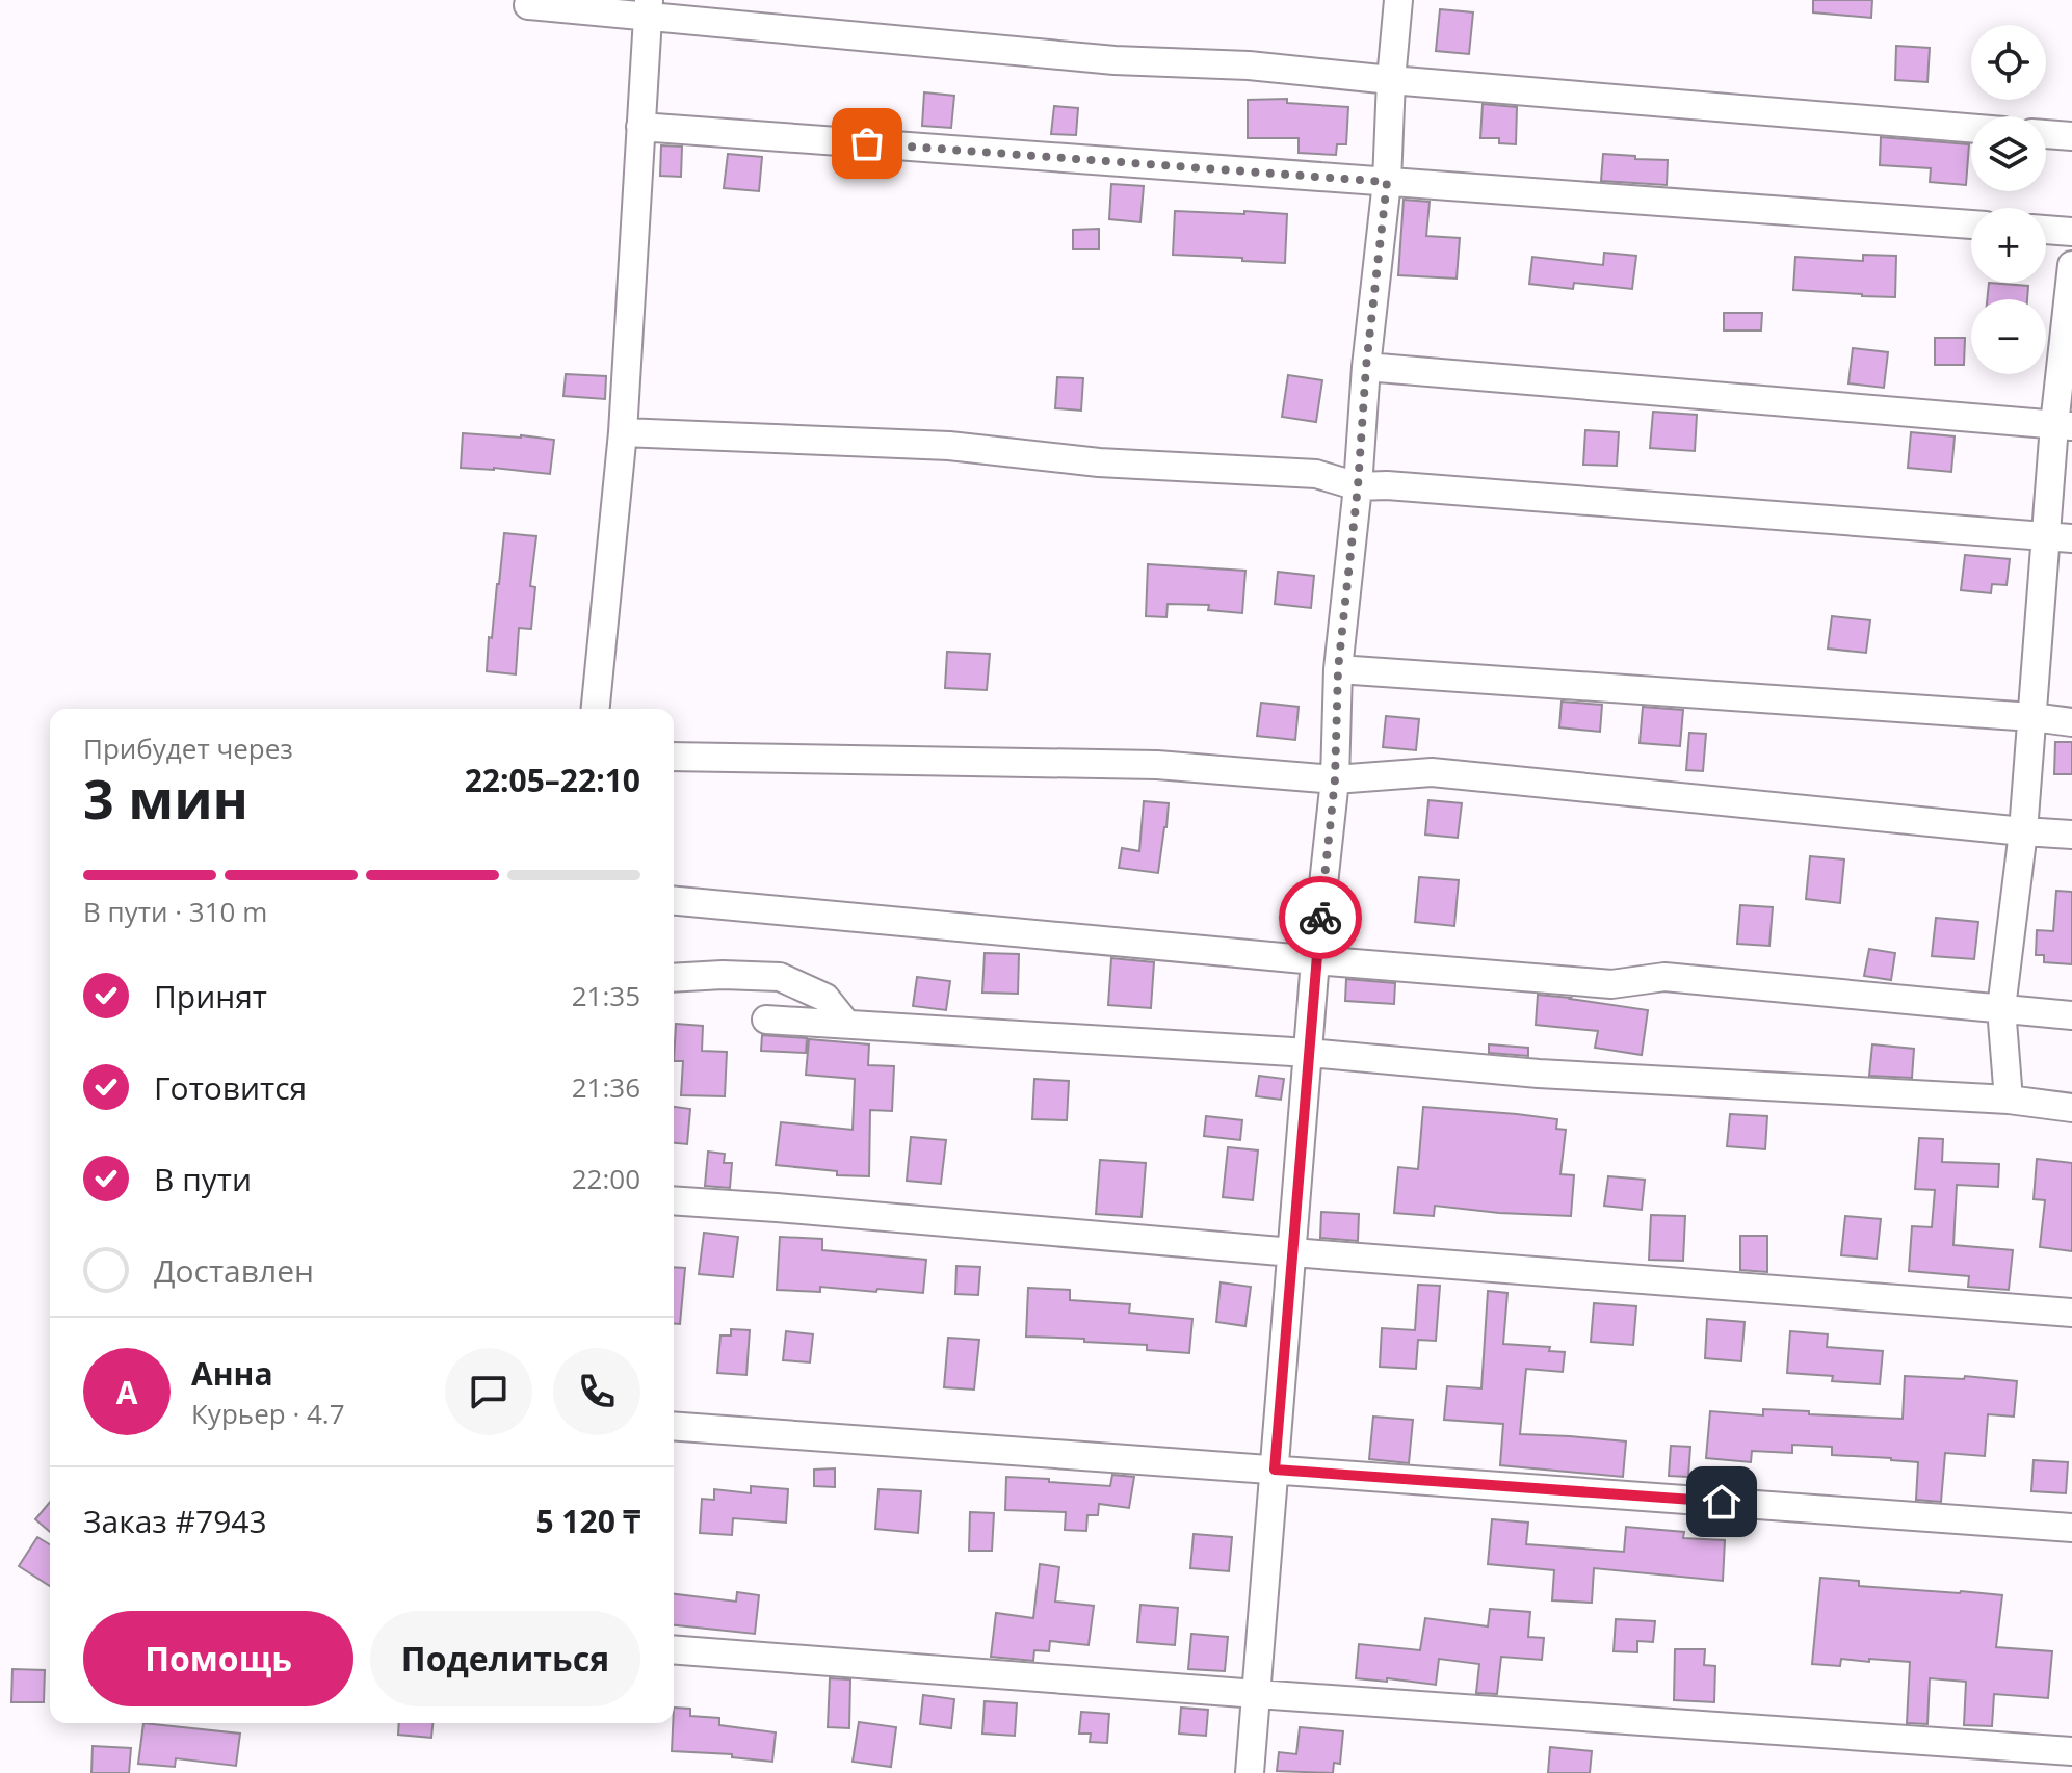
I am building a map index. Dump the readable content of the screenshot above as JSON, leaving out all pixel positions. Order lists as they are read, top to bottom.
{
  "page": {
    "map_buttons": ["+", "−"],
    "heading": ["3 мин", "Прибудет через", "22:05–22:10"],
    "panel": [
      "Анна",
      "Курьер · 4.7",
      "Заказ #7943",
      "5 120 ₸"
    ],
    "bar": "В пути · 310 m",
    "list": [
      ["Принят", "21:35"],
      ["Готовится", "21:36"],
      ["В пути", "22:00"],
      "Доставлен"
    ],
    "round": "А",
    "buttons": ["Помощь", "Поделиться"]
  }
}
